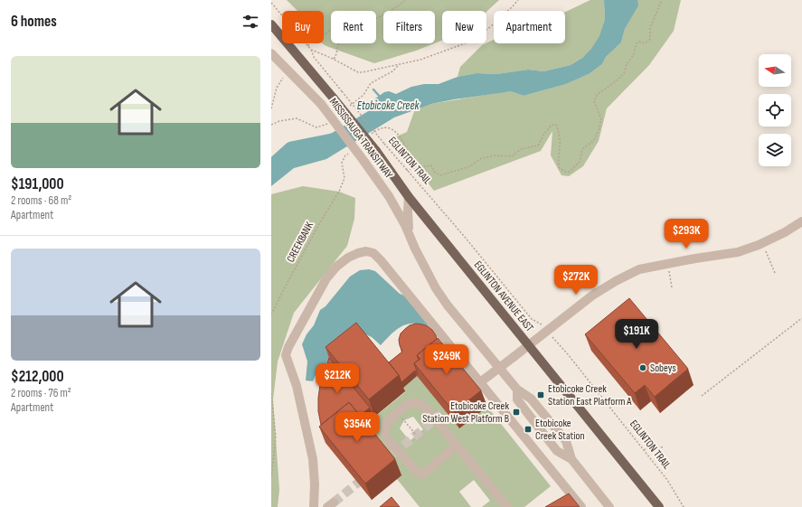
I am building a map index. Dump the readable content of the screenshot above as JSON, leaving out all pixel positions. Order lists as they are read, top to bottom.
{
  "streets": {
    "main road": ["EGLINTON AVENUE EAST"],
    "street": ["MISSISSAUGA TRANSITWAY"],
    "path": ["EGLINTON TRAIL", "CREEKBANK"]
  },
  "crossings": [
    ["MISSISSAUGA TRANSITWAY", "EGLINTON AVENUE EAST"]
  ],
  "water": ["Etobicoke Creek"],
  "places": {
    "other": ["Sobeys"],
    "transit": ["Etobicoke Creek Station East Platform A", "Etobicoke Creek Station West Platform B", "Etobicoke Creek Station"]
  },
  "north": "left",
  "page": {
    "heading": "6 homes",
    "chip": [
      "Buy",
      "Rent",
      "Filters",
      "New",
      "Apartment"
    ],
    "list": [
      {
        "name": "$191,000",
        "note": "2 rooms · 68 m² · Apartment"
      },
      {
        "name": "$212,000",
        "note": "2 rooms · 76 m² · Apartment"
      }
    ],
    "price": [
      "$293K",
      "$272K",
      "$191K",
      "$249K",
      "$212K",
      "$354K"
    ]
  }
}
